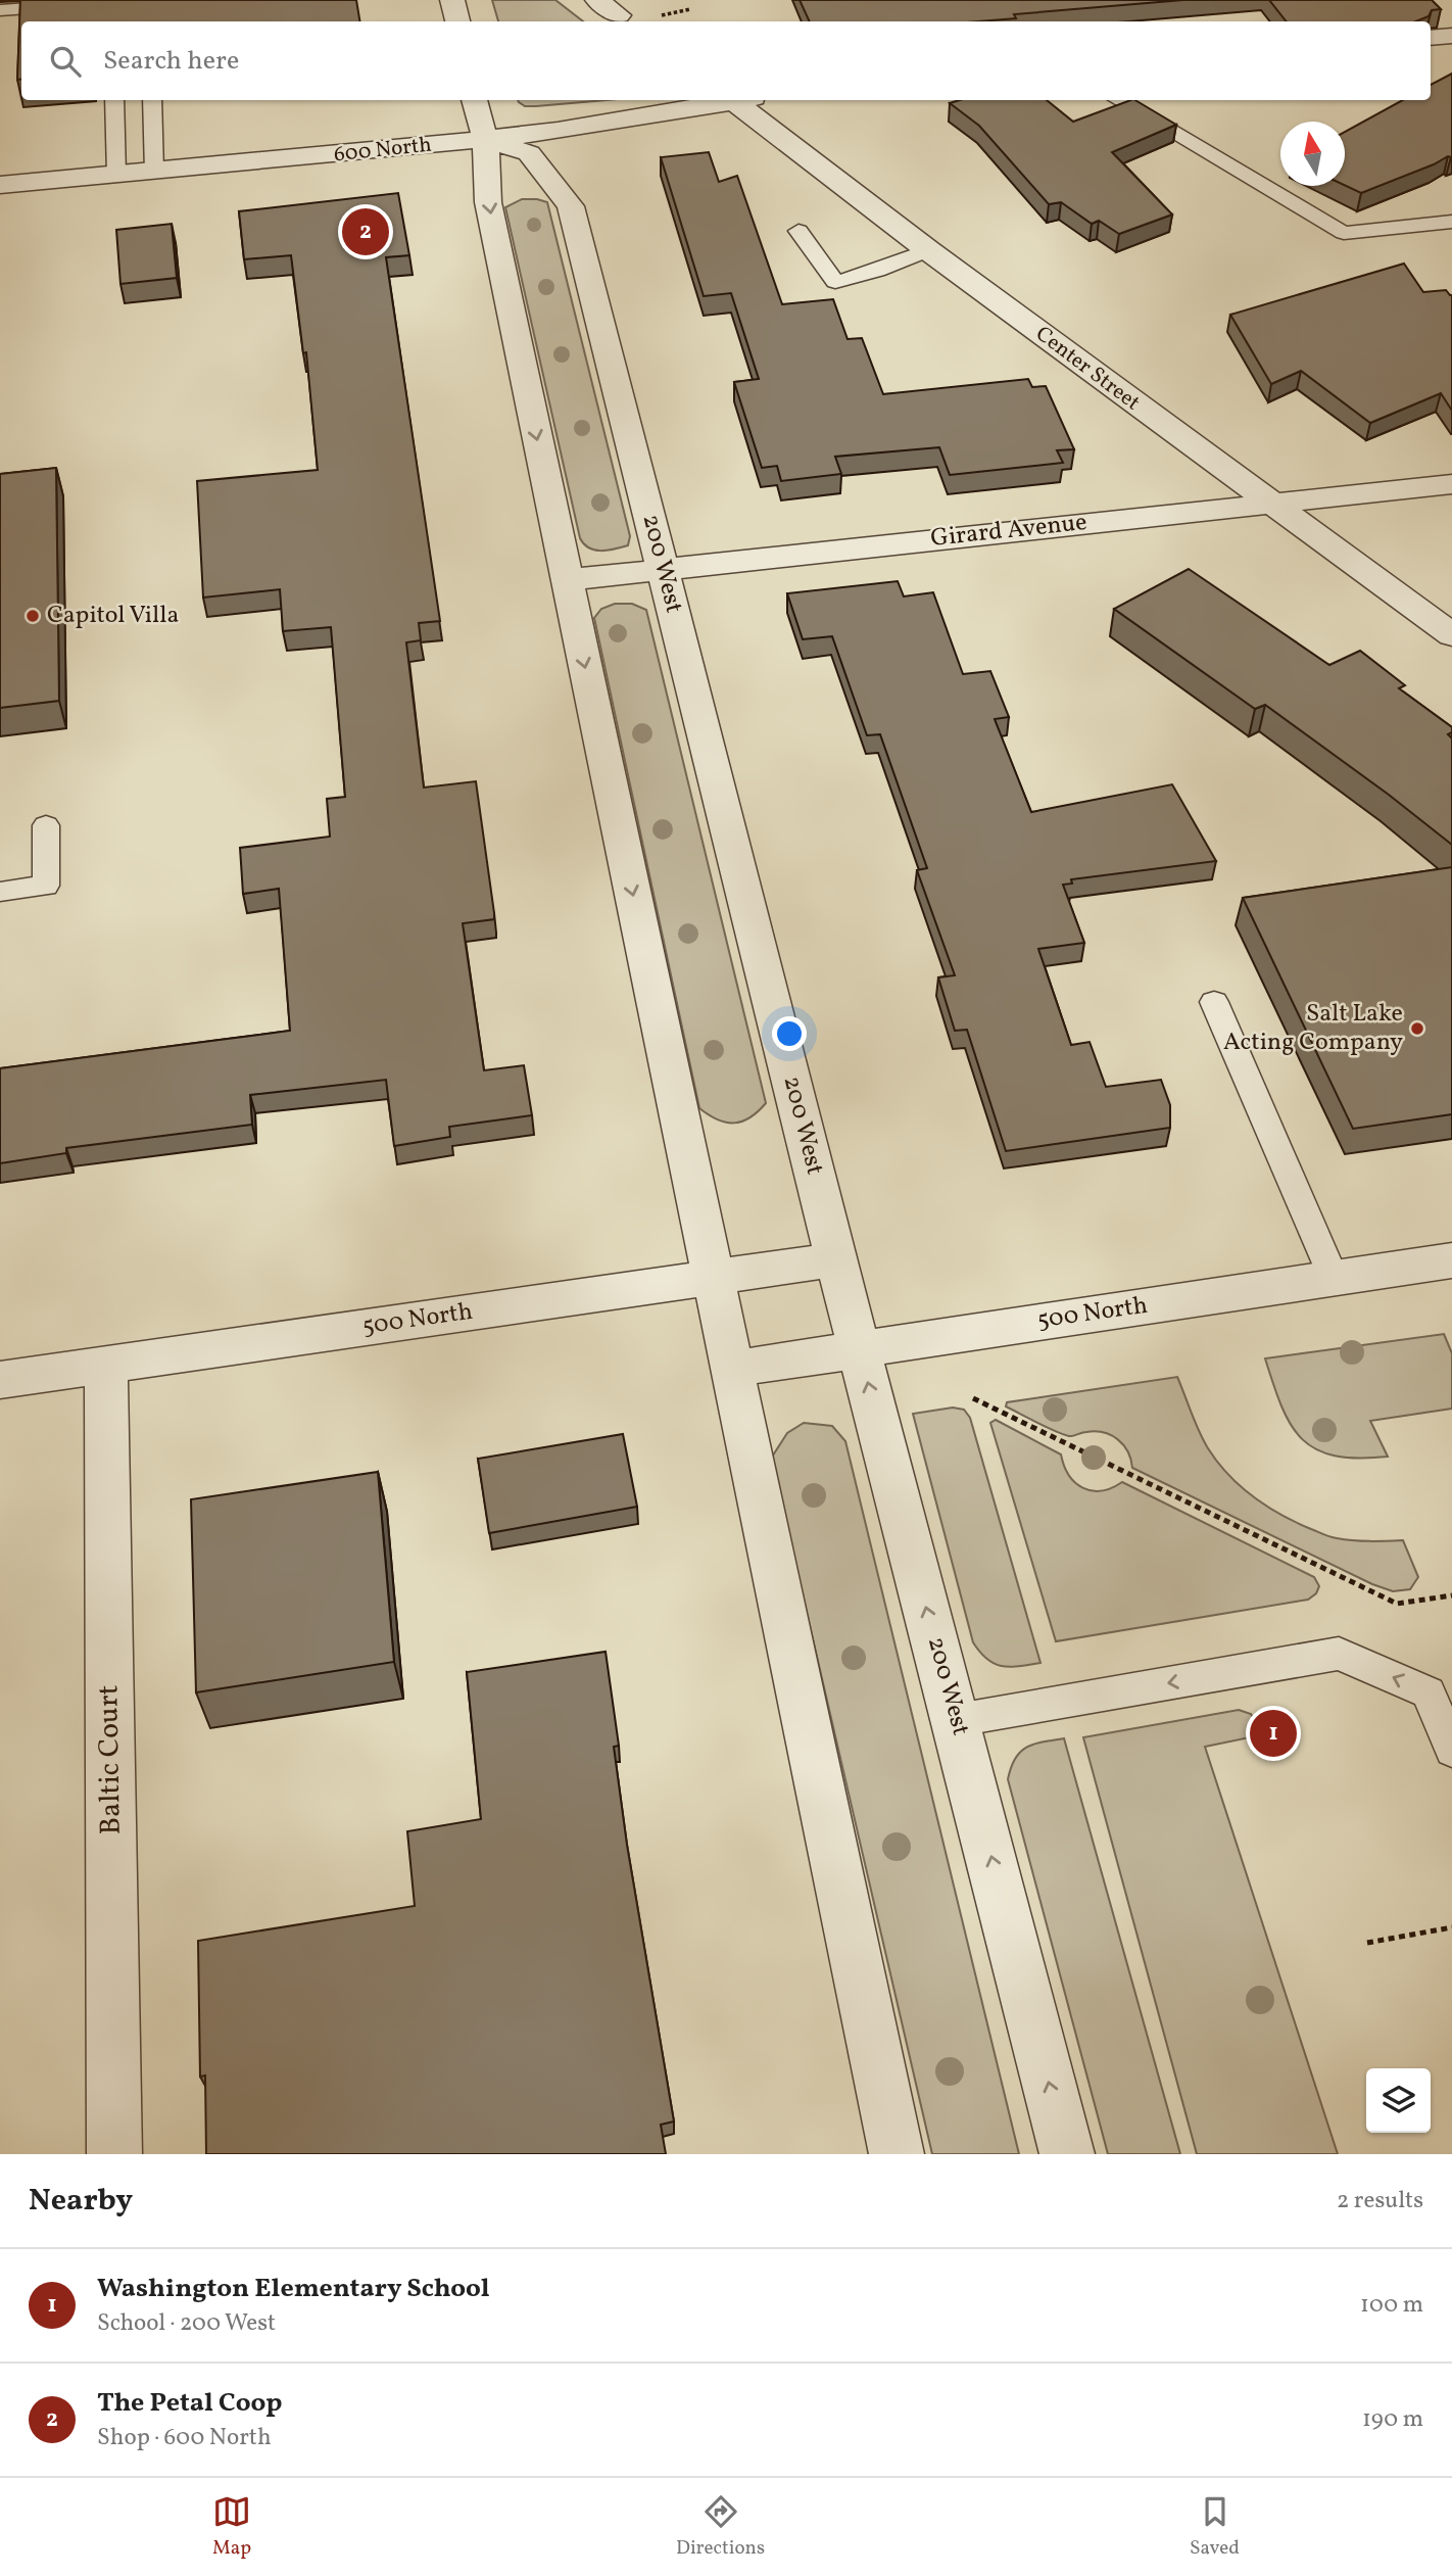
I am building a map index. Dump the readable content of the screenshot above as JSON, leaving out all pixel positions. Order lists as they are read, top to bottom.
{
  "streets": {
    "street": [
      "600 North",
      "Center Street",
      "Girard Avenue",
      "200 West",
      "500 North",
      "Baltic Court"
    ]
  },
  "crossings": [
    ["600 North", "200 West"],
    ["Center Street", "Girard Avenue"],
    ["Girard Avenue", "200 West"],
    ["200 West", "500 North"],
    ["500 North", "Baltic Court"]
  ],
  "places": ["Capitol Villa", "Salt Lake Acting Company"],
  "north": "top",
  "page": {
    "search": "Search here",
    "pins": ["2", "1"],
    "heading": ["Nearby", "2 results"],
    "list": [
      {
        "mark": "1",
        "name": "Washington Elementary School",
        "note": "School · 200 West",
        "value": "100 m"
      },
      {
        "mark": "2",
        "name": "The Petal Coop",
        "note": "Shop · 600 North",
        "value": "190 m"
      }
    ],
    "nav": ["Map", "Directions", "Saved"]
  }
}
